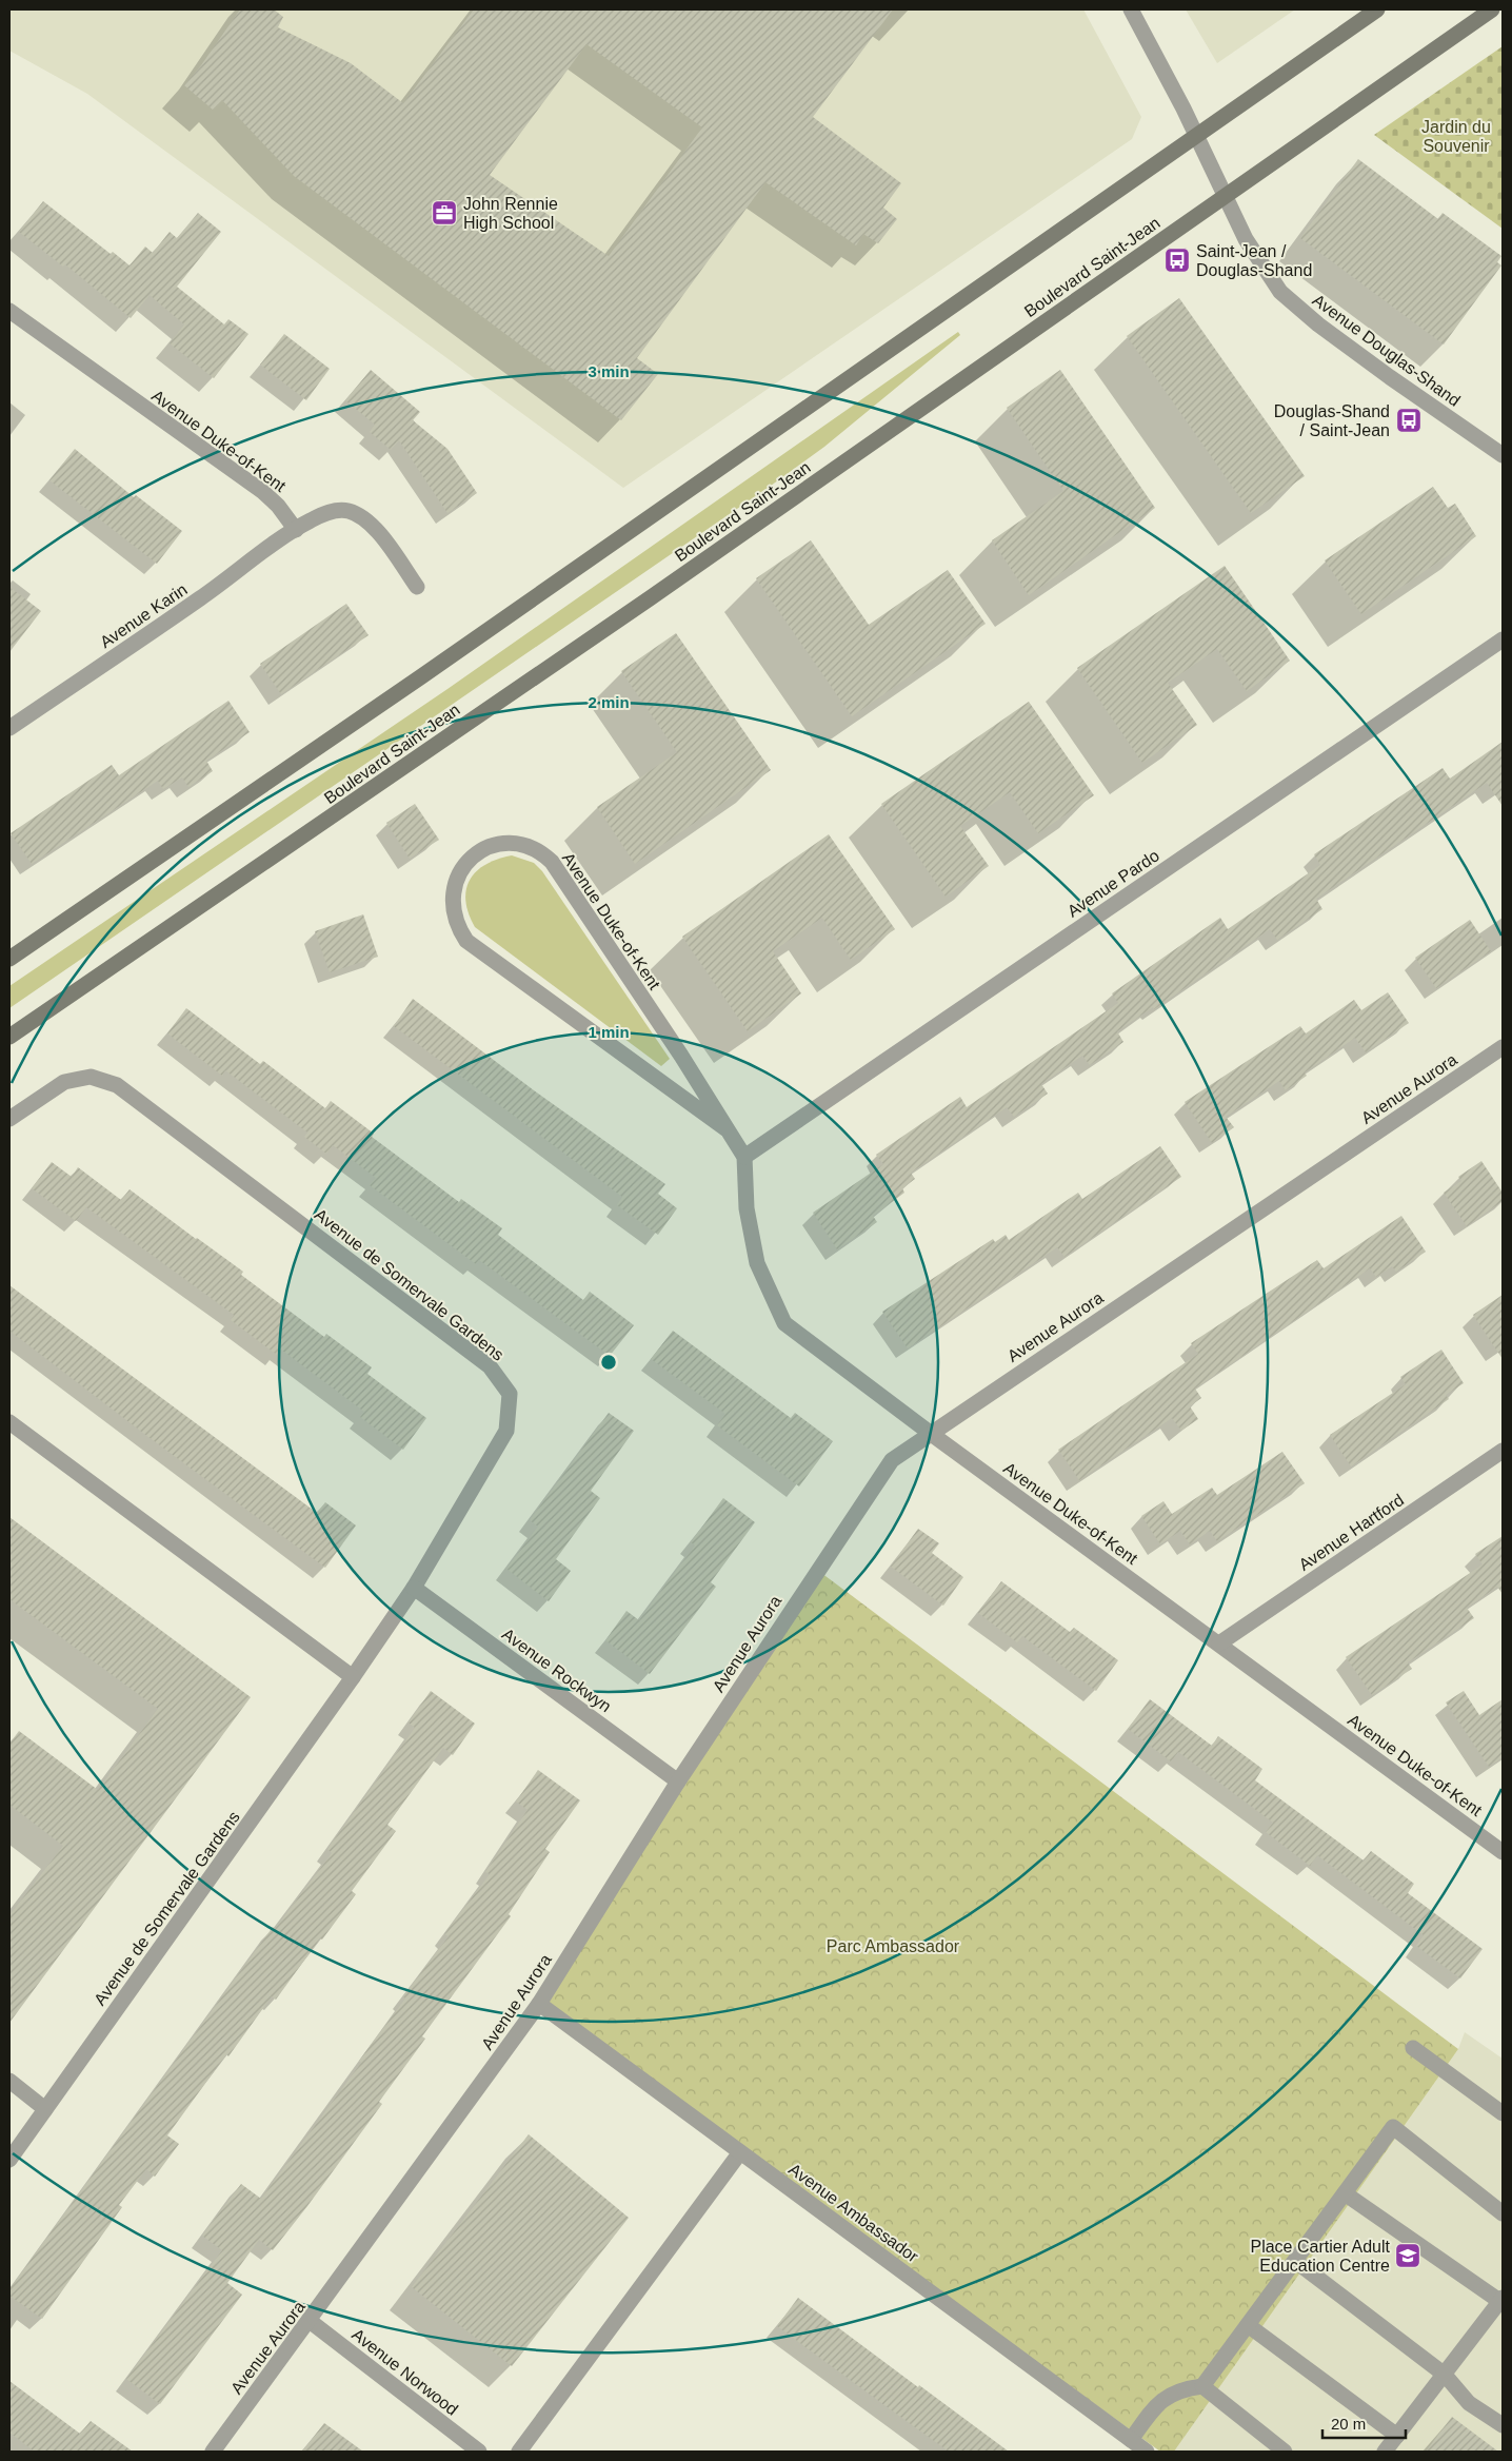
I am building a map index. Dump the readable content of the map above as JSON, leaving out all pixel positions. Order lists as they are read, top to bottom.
{
  "streets": {
    "main road": ["Boulevard Saint-Jean"],
    "street": [
      "Avenue Douglas-Shand",
      "Avenue Duke-of-Kent",
      "Avenue Karin",
      "Avenue Pardo",
      "Avenue Aurora",
      "Avenue de Somervale Gardens",
      "Avenue Hartford",
      "Avenue Rockwyn",
      "Avenue Ambassador",
      "Avenue Norwood"
    ]
  },
  "crossings": [
    ["Boulevard Saint-Jean", "Avenue Douglas-Shand"],
    ["Avenue Duke-of-Kent", "Avenue Karin"],
    ["Avenue Duke-of-Kent", "Avenue Pardo"],
    ["Avenue Duke-of-Kent", "Avenue Aurora"],
    ["Avenue Duke-of-Kent", "Avenue Hartford"],
    ["Avenue Aurora", "Avenue Rockwyn"],
    ["Avenue Aurora", "Avenue Ambassador"],
    ["Avenue Aurora", "Avenue Norwood"],
    ["Avenue de Somervale Gardens", "Avenue Rockwyn"]
  ],
  "parks": ["Jardin du Souvenir", "Parc Ambassador"],
  "places": {
    "office": ["John Rennie High School"],
    "bus stop": ["Saint-Jean / Douglas-Shand", "Douglas-Shand / Saint-Jean"],
    "school or university": ["Place Cartier Adult Education Centre"]
  },
  "scale_bar": "20 m",
  "rings": ["3 min", "2 min", "1 min"]
}
